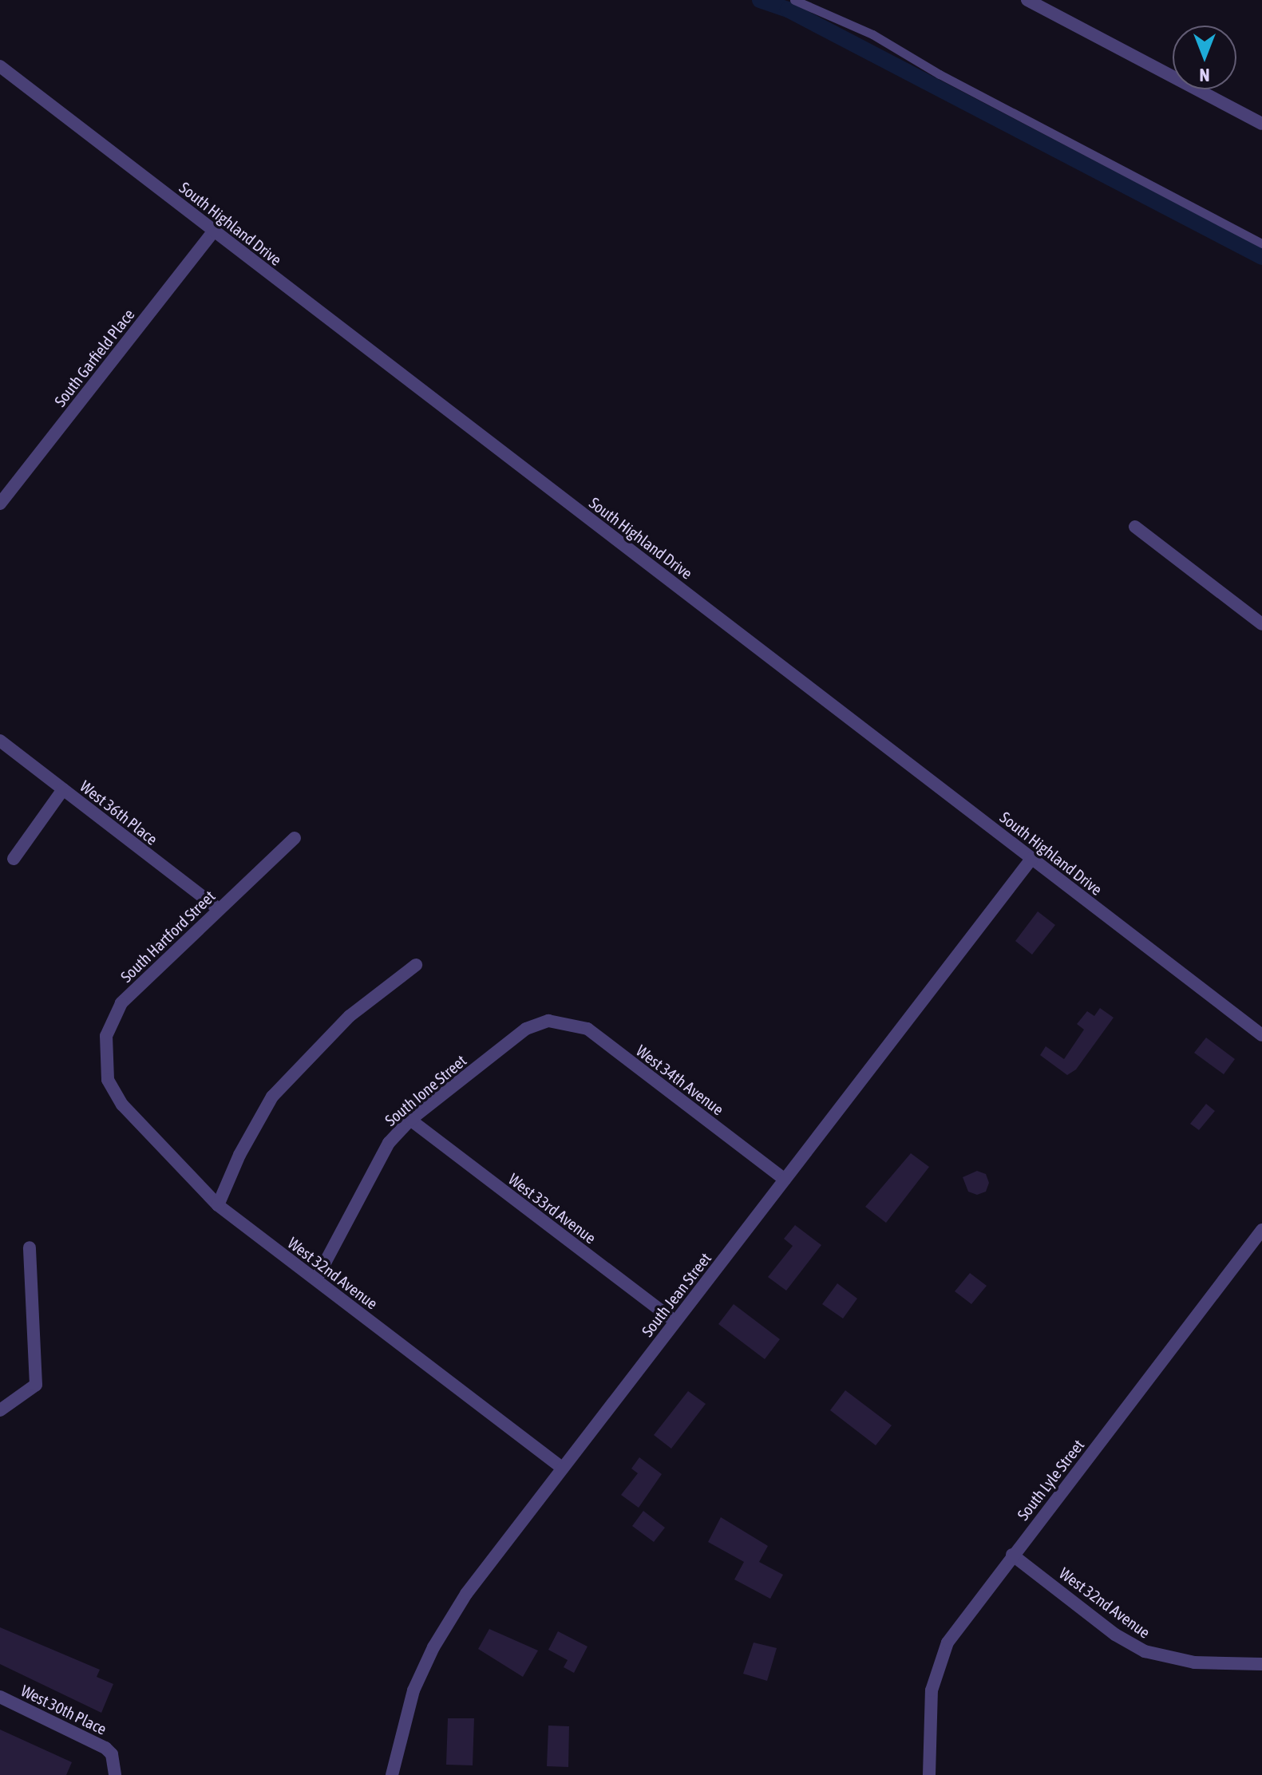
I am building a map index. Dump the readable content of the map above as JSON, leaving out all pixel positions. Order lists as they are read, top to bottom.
{
  "streets": {
    "street": [
      "South Highland Drive",
      "South Garfield Place",
      "West 36th Place",
      "South Hartford Street",
      "West 34th Avenue",
      "South Ione Street",
      "West 33rd Avenue",
      "West 32nd Avenue",
      "South Jean Street",
      "South Lyle Street",
      "West 30th Place"
    ]
  },
  "crossings": [
    ["South Highland Drive", "South Garfield Place"],
    ["South Highland Drive", "South Jean Street"],
    ["West 36th Place", "South Hartford Street"],
    ["South Hartford Street", "West 32nd Avenue"],
    ["West 34th Avenue", "South Ione Street"],
    ["West 34th Avenue", "South Jean Street"],
    ["South Ione Street", "West 33rd Avenue"],
    ["South Ione Street", "West 32nd Avenue"],
    ["West 33rd Avenue", "South Jean Street"],
    ["West 32nd Avenue", "South Jean Street"],
    ["West 32nd Avenue", "South Lyle Street"]
  ],
  "north": "bottom"
}
